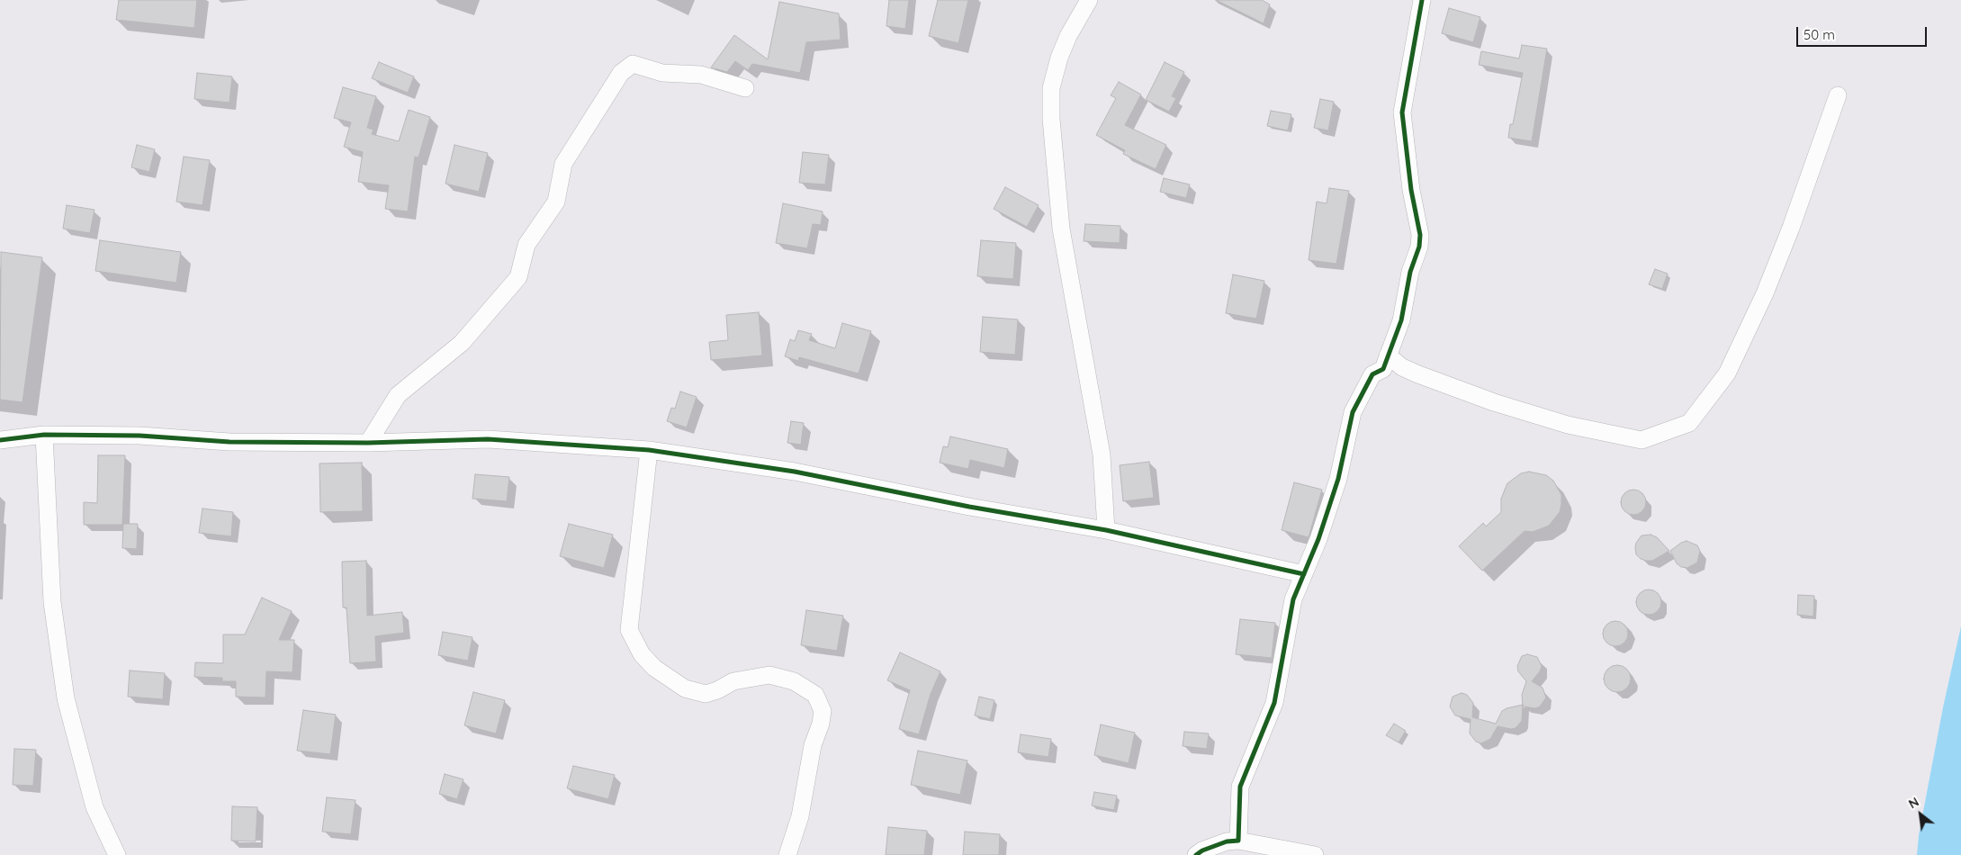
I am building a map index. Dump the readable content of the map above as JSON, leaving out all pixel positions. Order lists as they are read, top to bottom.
{
  "scale_bar": "50 m",
  "north": "top left"
}
